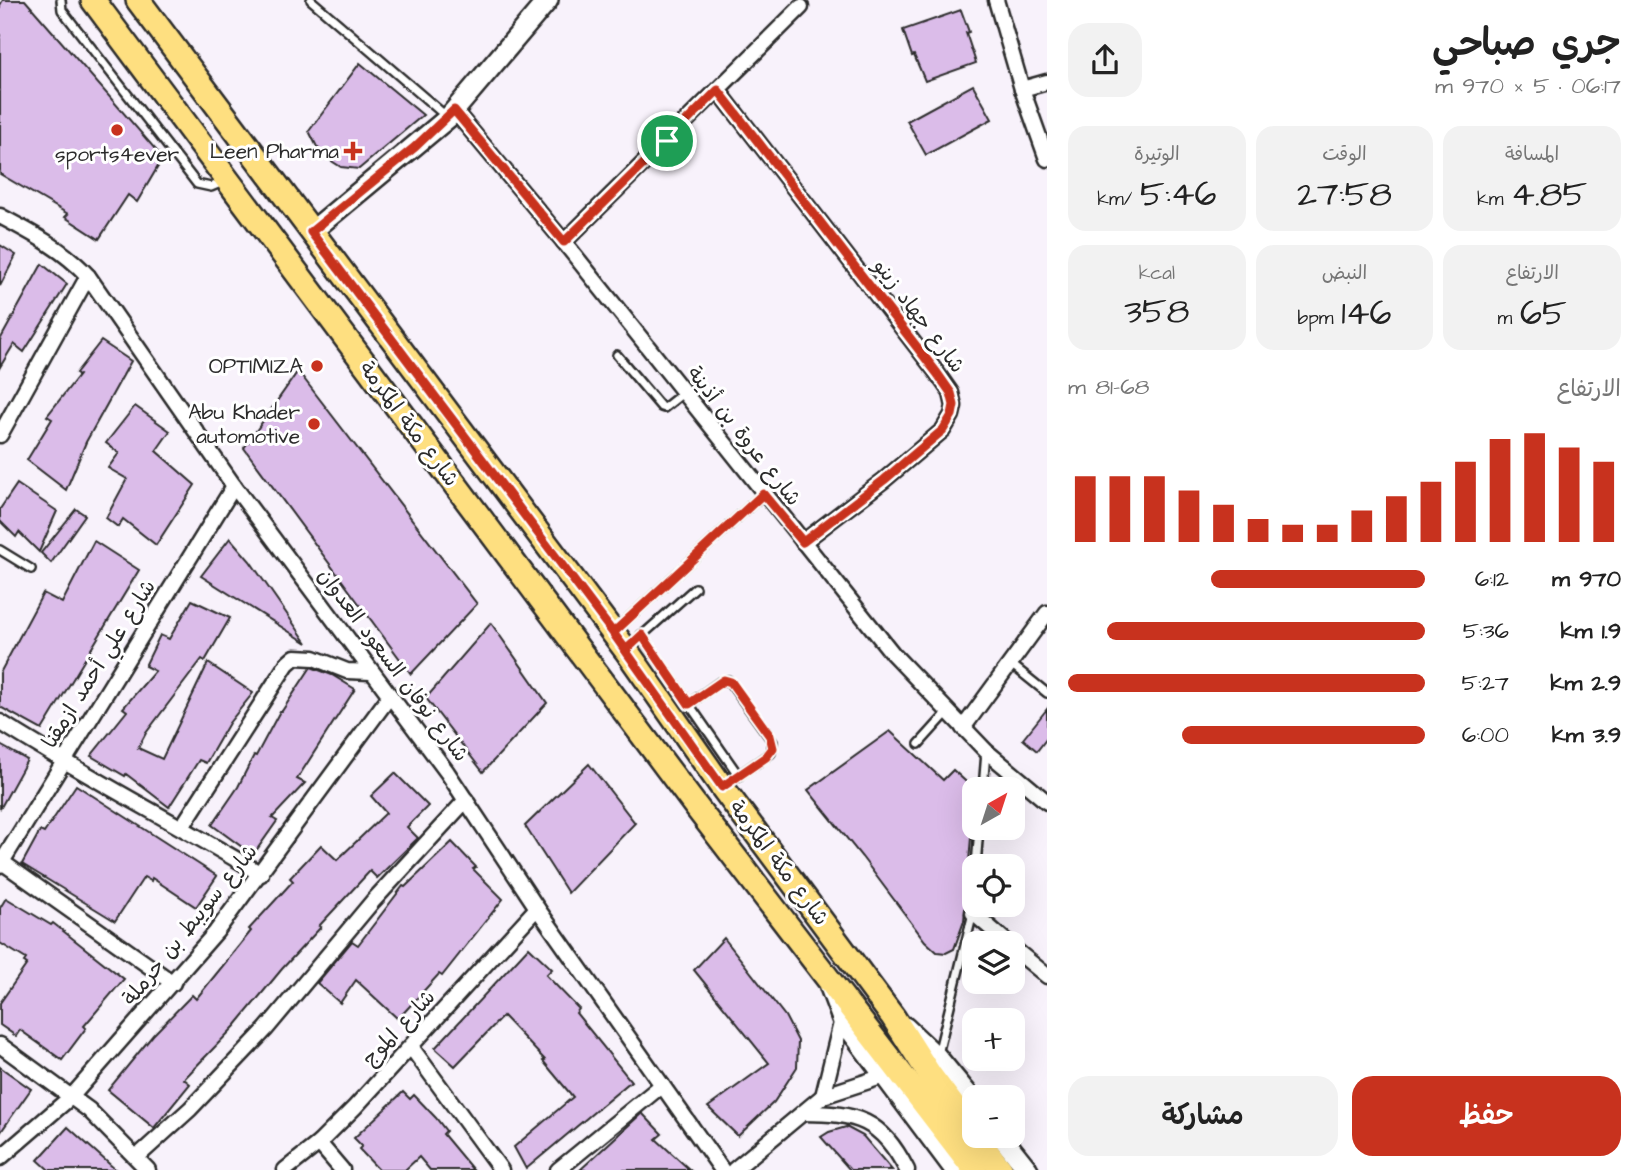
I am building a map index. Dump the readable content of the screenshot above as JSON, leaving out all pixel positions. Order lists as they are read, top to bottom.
{
  "streets": {
    "main road": ["شارع مكة المكرمة"],
    "street": [
      "شارع جهاد زينو",
      "شارع عروة بن أذينة",
      "شارع علي أحمد ازمقنا",
      "شارع نوفان السعود العدوان",
      "شارع سويبط بن حرملة",
      "شارع الموج"
    ]
  },
  "crossings": [
    ["شارع جهاد زينو", "شارع عروة بن أذينة"],
    ["شارع علي أحمد ازمقنا", "شارع نوفان السعود العدوان"],
    ["شارع نوفان السعود العدوان", "شارع سويبط بن حرملة"],
    ["شارع نوفان السعود العدوان", "شارع الموج"]
  ],
  "places": {
    "other": ["sports4ever", "OPTIMIZA", "Abu Khader automotive"],
    "health": ["Leen Pharma"]
  },
  "north": "top right",
  "page": {
    "heading": ["جري صباحي", "06:17 · 5 × 970 m"],
    "stats": [
      ["المسافة", "4.85 km"],
      ["الوقت", "27:58"],
      ["الوتيرة", "5:46 /km"],
      ["الارتفاع", "65 m"],
      ["النبض", "146 bpm"],
      ["kcal", "358"]
    ],
    "chart": ["الارتفاع", "68–81 m"],
    "list": [
      {
        "name": "970 m",
        "note": "6:12"
      },
      {
        "name": "1.9 km",
        "note": "5:36"
      },
      {
        "name": "2.9 km",
        "note": "5:27"
      },
      {
        "name": "3.9 km",
        "note": "6:00"
      }
    ],
    "map_buttons": ["+", "−"],
    "buttons": ["حفظ", "مشاركة"]
  }
}
